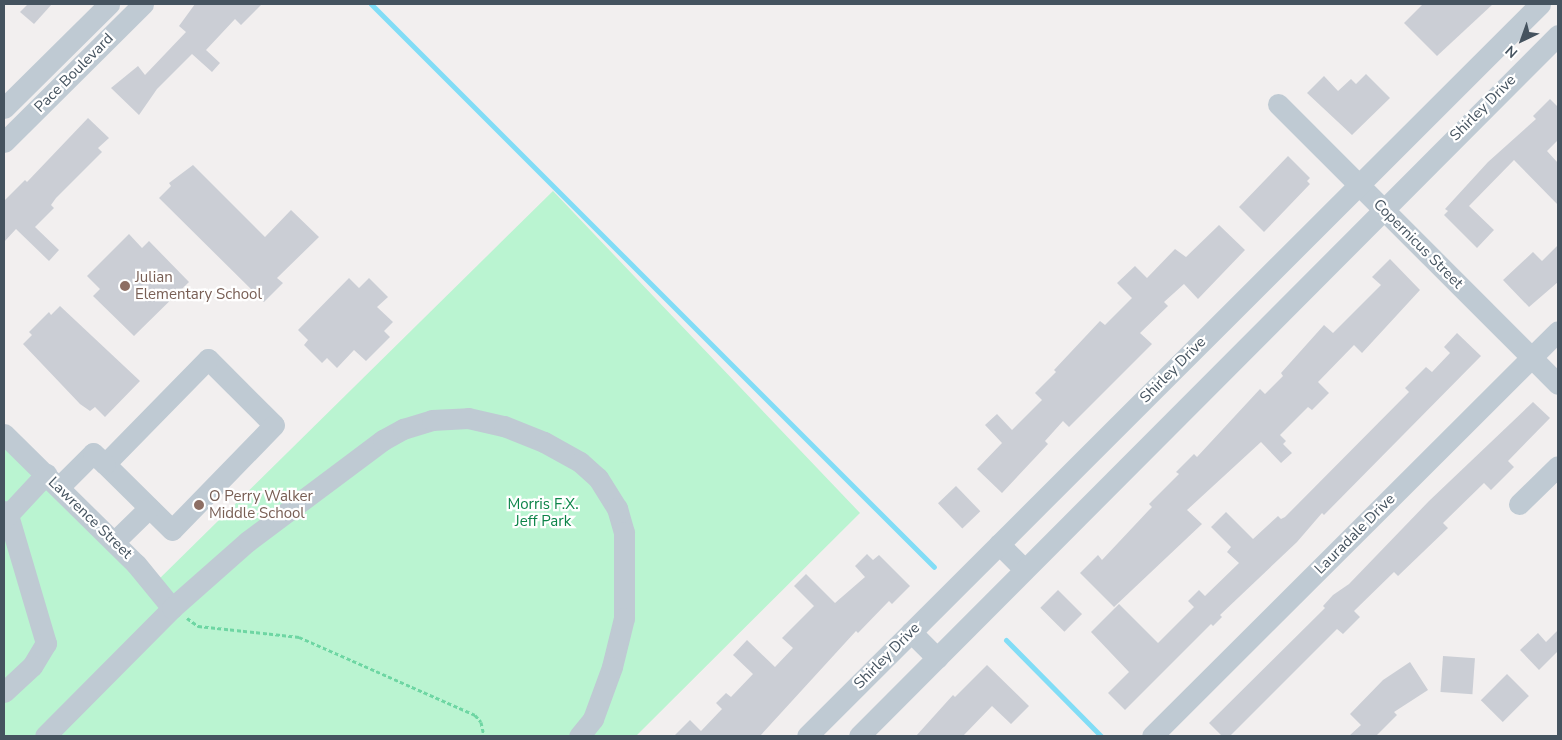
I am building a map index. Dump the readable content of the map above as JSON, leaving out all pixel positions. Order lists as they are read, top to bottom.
{
  "streets": {
    "street": [
      "Pace Boulevard",
      "Shirley Drive",
      "Copernicus Street",
      "Lawrence Street",
      "Lauradale Drive"
    ]
  },
  "crossings": [
    ["Shirley Drive", "Copernicus Street"],
    ["Copernicus Street", "Lauradale Drive"]
  ],
  "parks": ["Morris F.X. Jeff Park"],
  "places": ["Julian Elementary School", "O Perry Walker Middle School"],
  "north": "bottom left"
}
